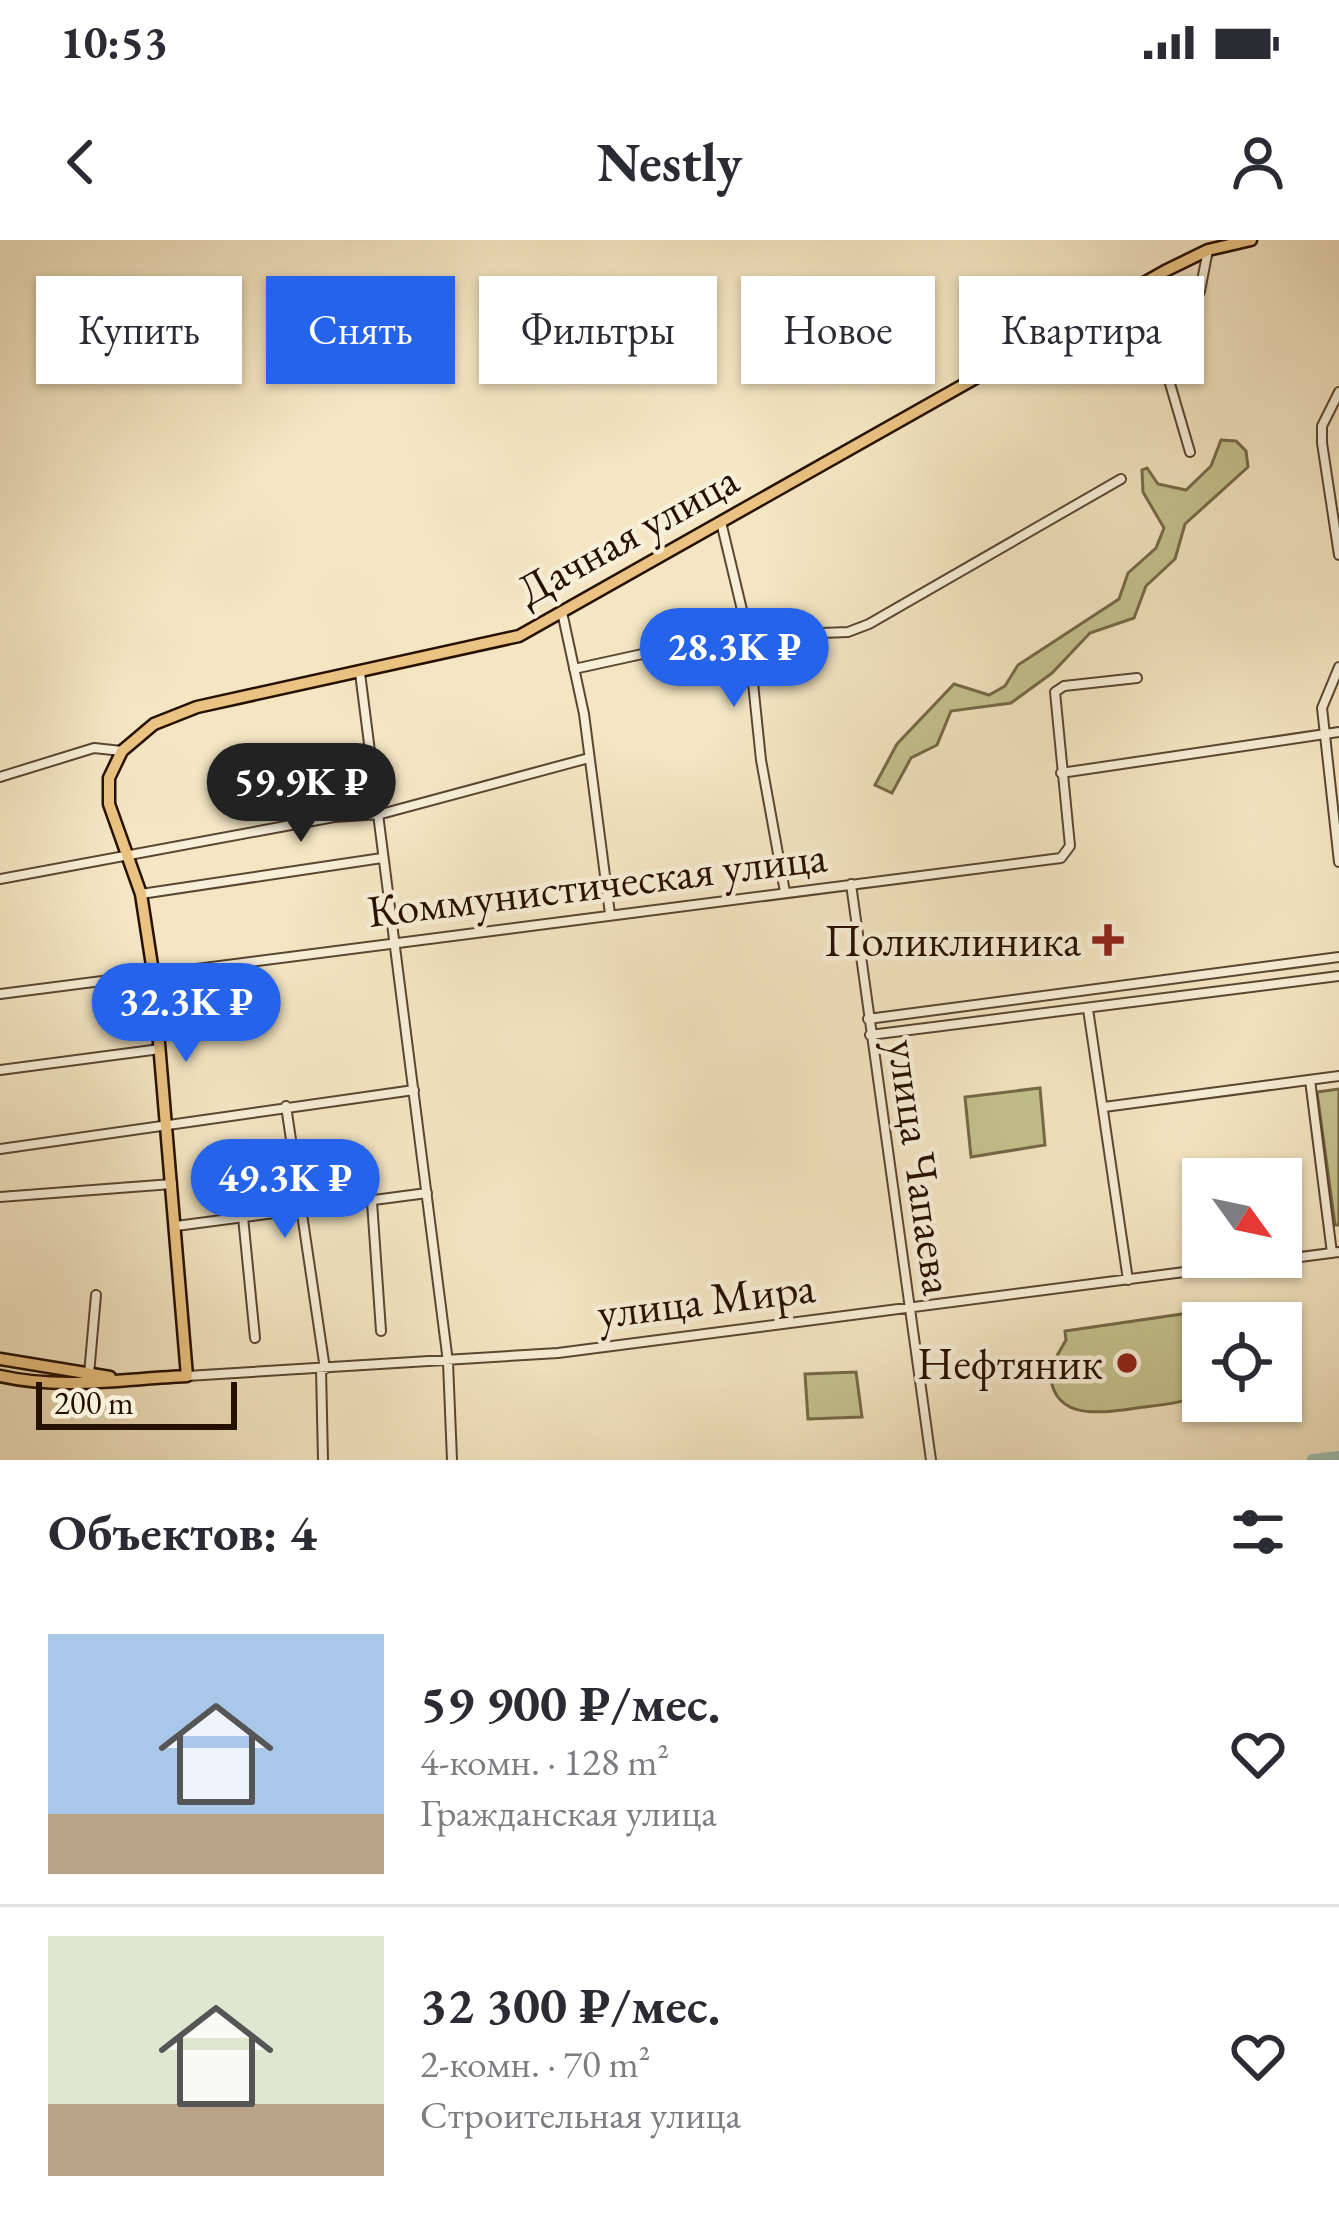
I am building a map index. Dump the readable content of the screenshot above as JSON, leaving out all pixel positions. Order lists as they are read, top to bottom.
{
  "streets": {
    "main road": ["Дачная улица", "улица Мира"],
    "street": ["Коммунистическая улица", "улица Чапаева"]
  },
  "crossings": [
    ["Коммунистическая улица", "улица Чапаева"],
    ["улица Чапаева", "улица Мира"]
  ],
  "places": {
    "health": ["Поликлиника"],
    "other": ["Нефтяник"]
  },
  "scale_bar": "200 m",
  "north": "bottom right",
  "page": {
    "status": "10:53",
    "header": "Nestly",
    "chip": [
      "Купить",
      "Снять",
      "Фильтры",
      "Новое",
      "Квартира"
    ],
    "price": [
      "28.3K ₽",
      "59.9K ₽",
      "32.3K ₽",
      "49.3K ₽"
    ],
    "scale": "200 m",
    "heading": "Объектов: 4",
    "list": [
      {
        "name": "59 900 ₽/мес.",
        "note": "4-комн. · 128 m² · Гражданская улица"
      },
      {
        "name": "32 300 ₽/мес.",
        "note": "2-комн. · 70 m² · Строительная улица"
      }
    ]
  }
}
